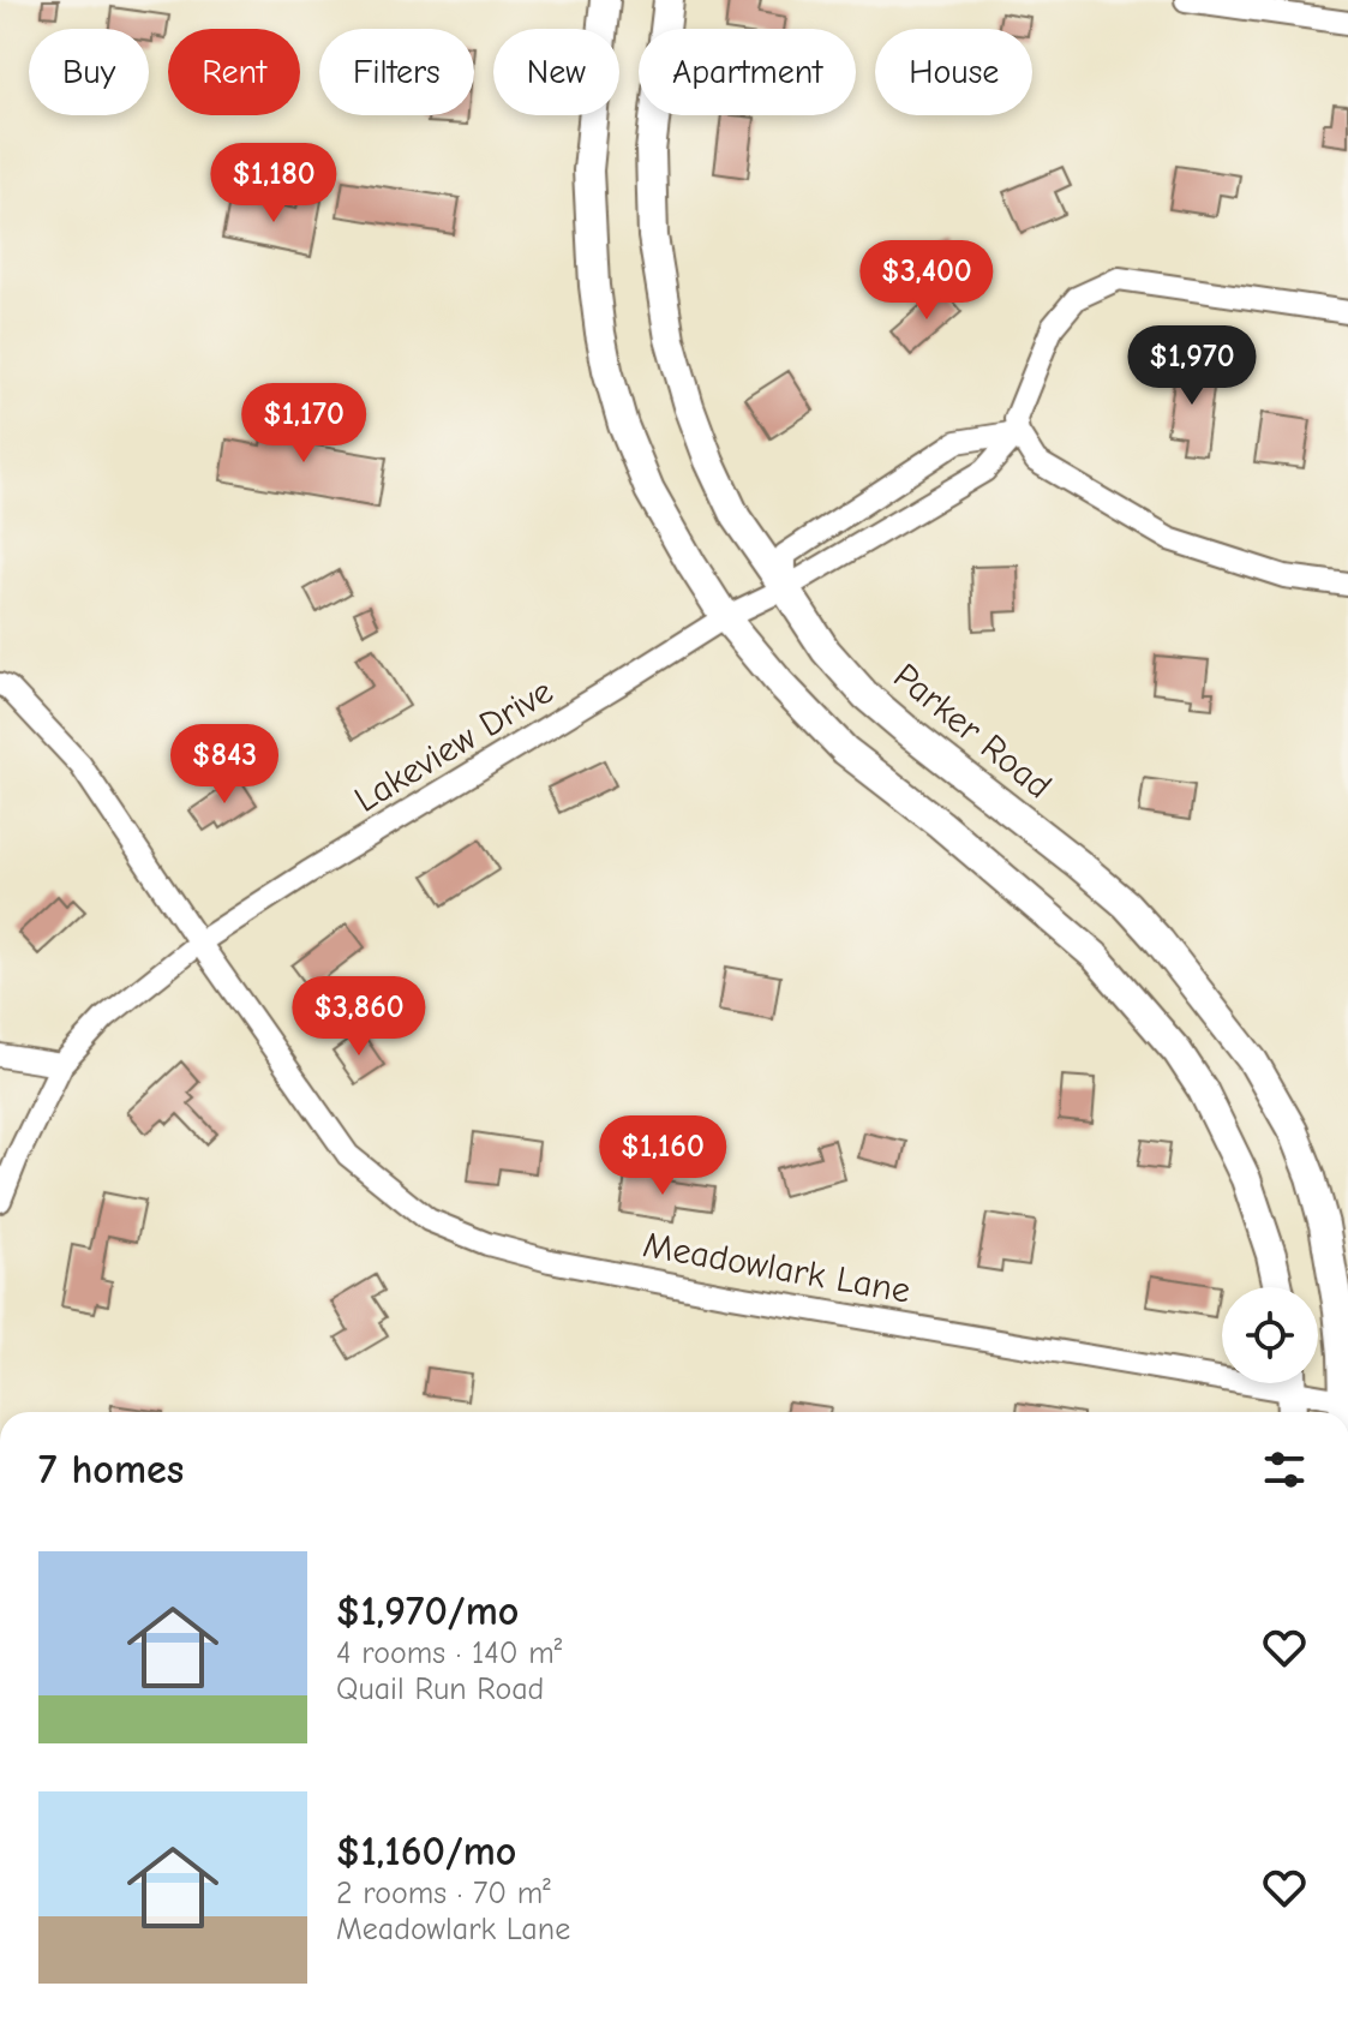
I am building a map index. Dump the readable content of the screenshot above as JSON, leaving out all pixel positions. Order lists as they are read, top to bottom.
{
  "streets": {
    "main road": ["Parker Road"],
    "street": ["Lakeview Drive", "Meadowlark Lane"]
  },
  "crossings": [
    ["Parker Road", "Lakeview Drive"],
    ["Parker Road", "Meadowlark Lane"],
    ["Lakeview Drive", "Meadowlark Lane"]
  ],
  "page": {
    "chip": [
      "Buy",
      "Rent",
      "Filters",
      "New",
      "Apartment",
      "House"
    ],
    "price": [
      "$1,180",
      "$3,400",
      "$1,970",
      "$1,170",
      "$843",
      "$3,860",
      "$1,160"
    ],
    "heading": "7 homes",
    "list": [
      {
        "name": "$1,970/mo",
        "note": "4 rooms · 140 m² · Quail Run Road"
      },
      {
        "name": "$1,160/mo",
        "note": "2 rooms · 70 m² · Meadowlark Lane"
      }
    ]
  }
}
